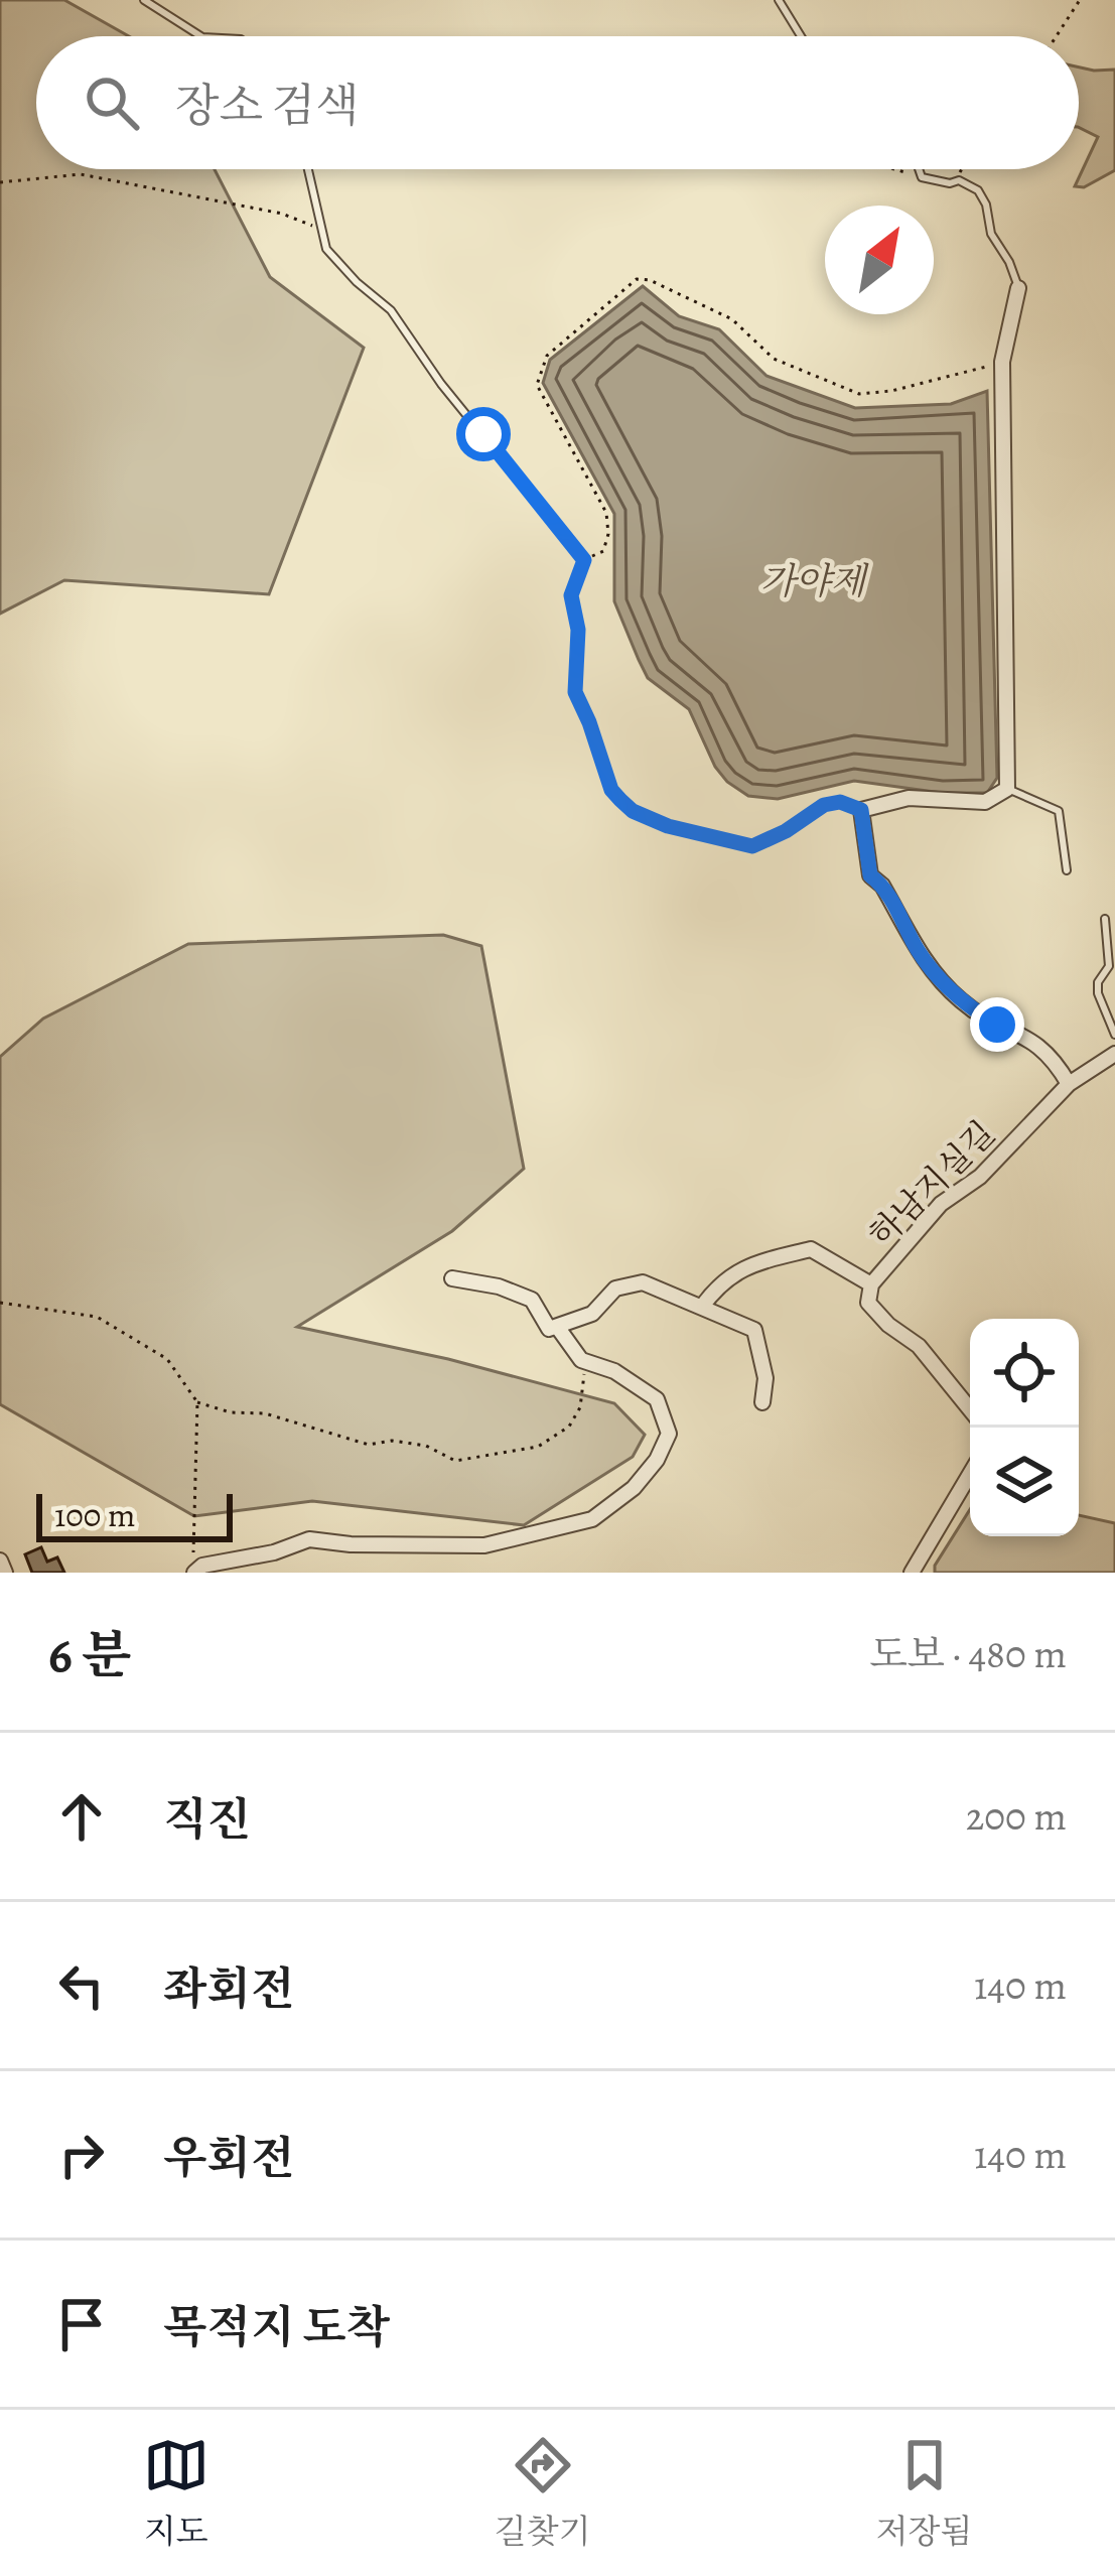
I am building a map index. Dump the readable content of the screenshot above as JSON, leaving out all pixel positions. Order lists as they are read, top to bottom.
{
  "streets": {
    "street": ["하남지실길"]
  },
  "water": ["가야제"],
  "scale_bar": "100 m",
  "north": "top right",
  "page": {
    "search": "장소 검색",
    "scale": "100 m",
    "heading": ["6 분", "도보 · 480 m"],
    "list": [
      ["직진", "200 m"],
      ["좌회전", "140 m"],
      ["우회전", "140 m"],
      "목적지 도착"
    ],
    "nav": ["지도", "길찾기", "저장됨"]
  }
}
